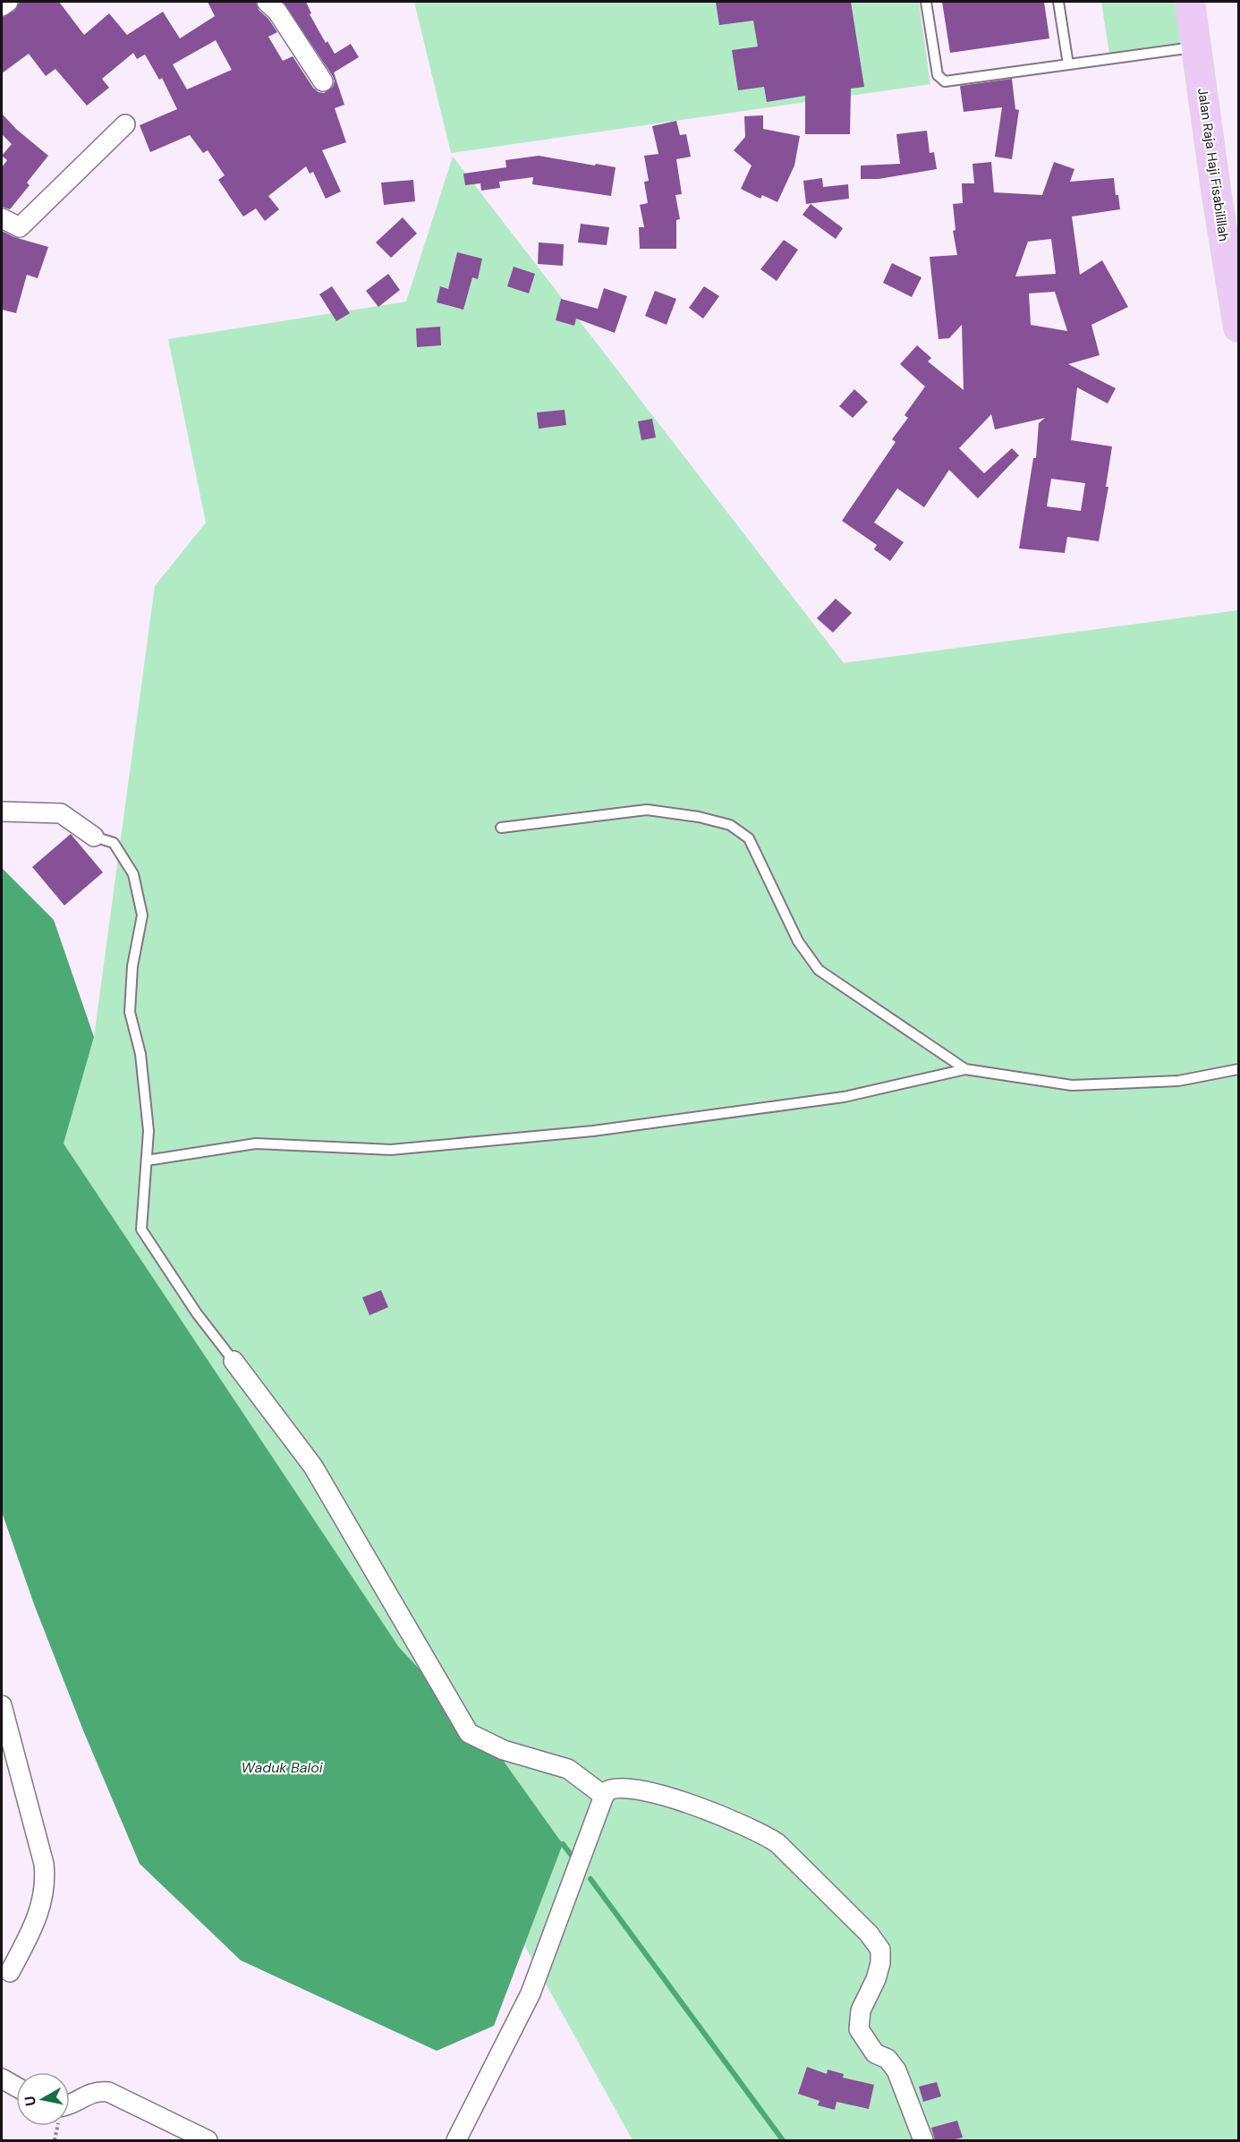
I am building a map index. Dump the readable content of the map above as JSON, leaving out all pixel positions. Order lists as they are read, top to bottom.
{
  "streets": {
    "main road": ["Jalan Raja Haji Fisabilillah"]
  },
  "water": ["Waduk Baloi"],
  "north": "left"
}
